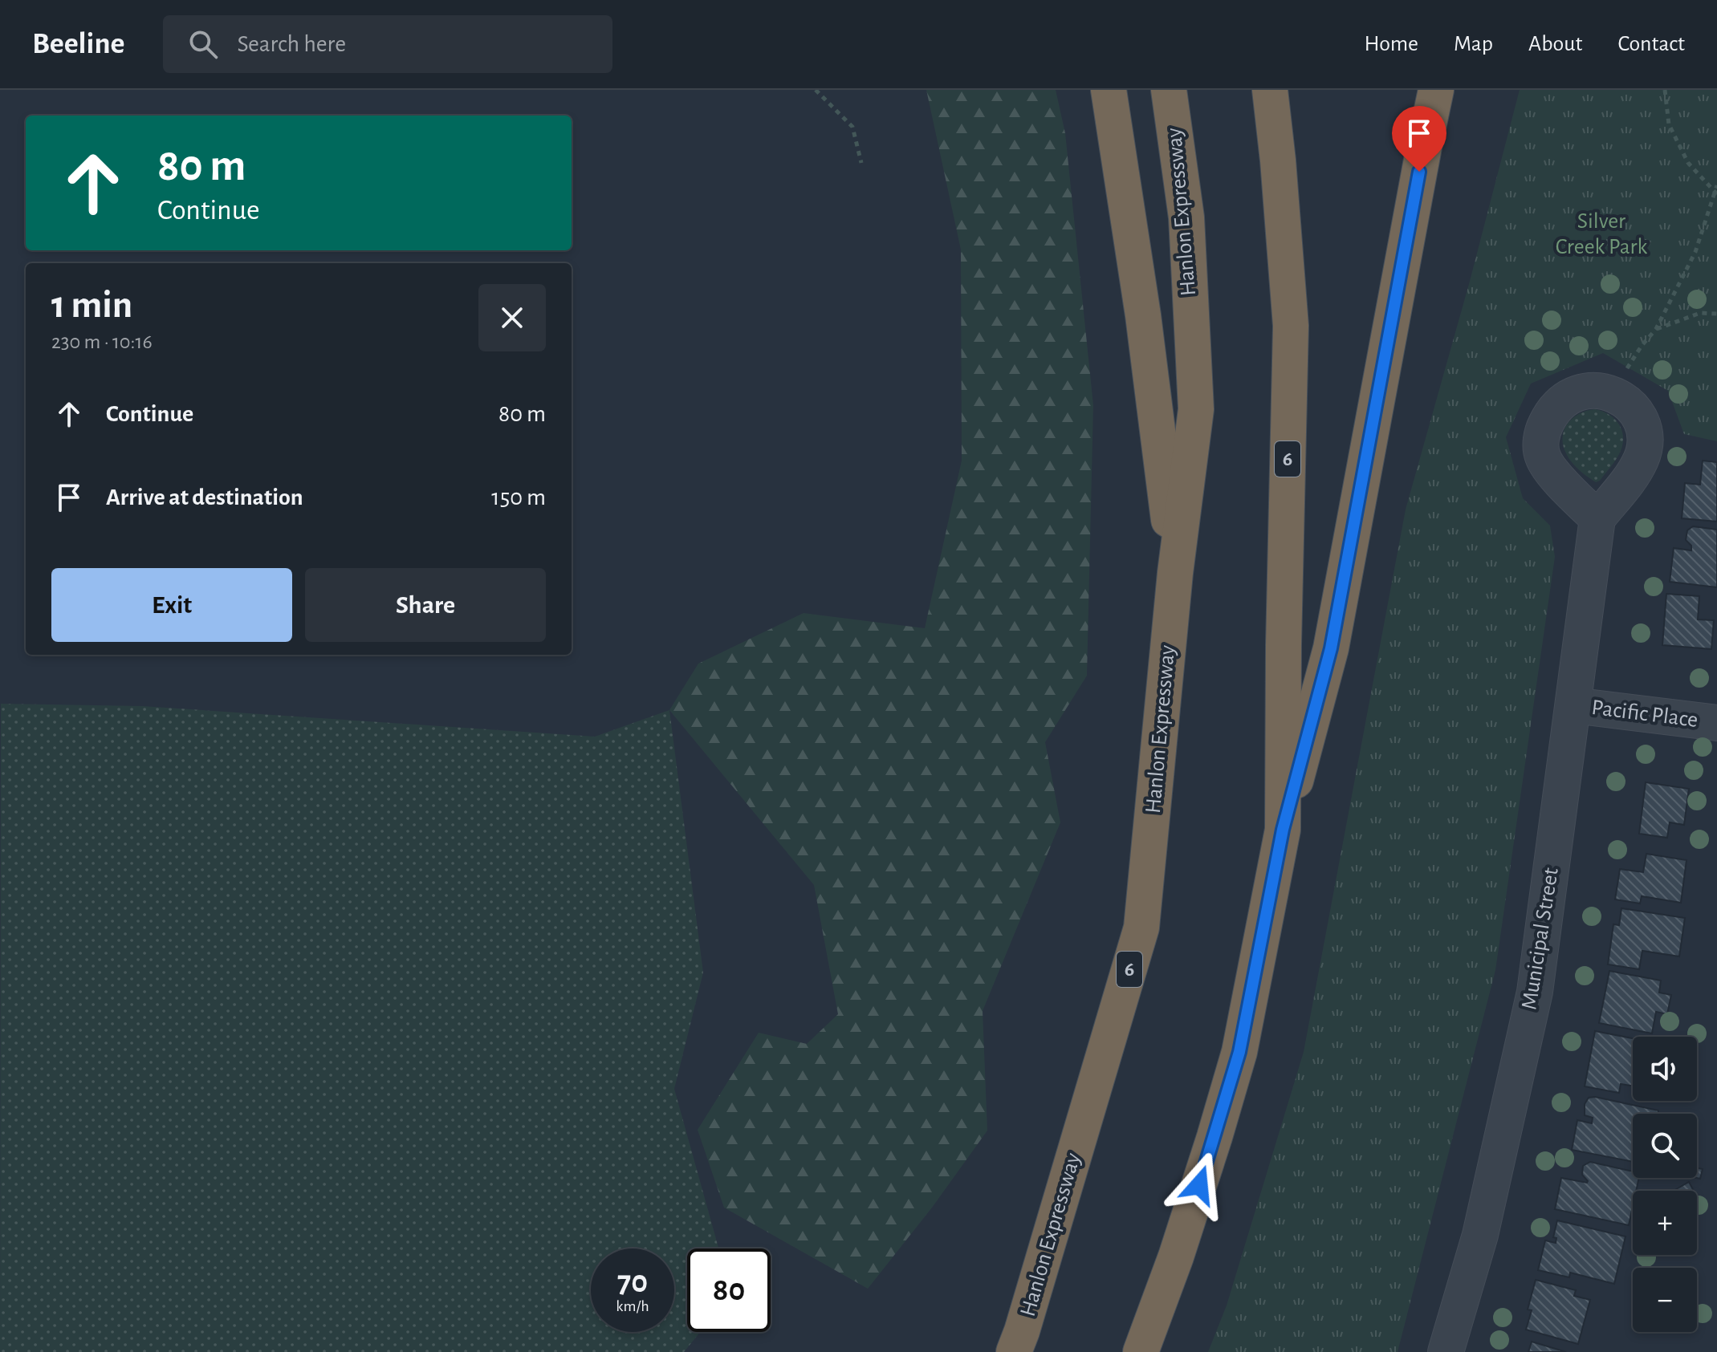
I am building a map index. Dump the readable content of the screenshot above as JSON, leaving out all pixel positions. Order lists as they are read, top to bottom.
{
  "streets": {
    "highway": ["Hanlon Expressway", "6"],
    "street": ["Pacific Place", "Municipal Street"]
  },
  "crossings": [
    ["Pacific Place", "Municipal Street"]
  ],
  "parks": ["Silver Creek Park"],
  "page": {
    "header": "Beeline",
    "search": "Search here",
    "nav": [
      "Home",
      "Map",
      "About",
      "Contact"
    ],
    "turn": ["80 m", "Continue"],
    "heading": ["1 min", "230 m · 10:16"],
    "list": [
      {
        "name": "Continue",
        "value": "80 m"
      },
      {
        "name": "Arrive at destination",
        "value": "150 m"
      }
    ],
    "buttons": ["Exit", "Share"],
    "map_buttons": ["+", "−"],
    "speed": "70 km/h",
    "limit": "80"
  }
}
